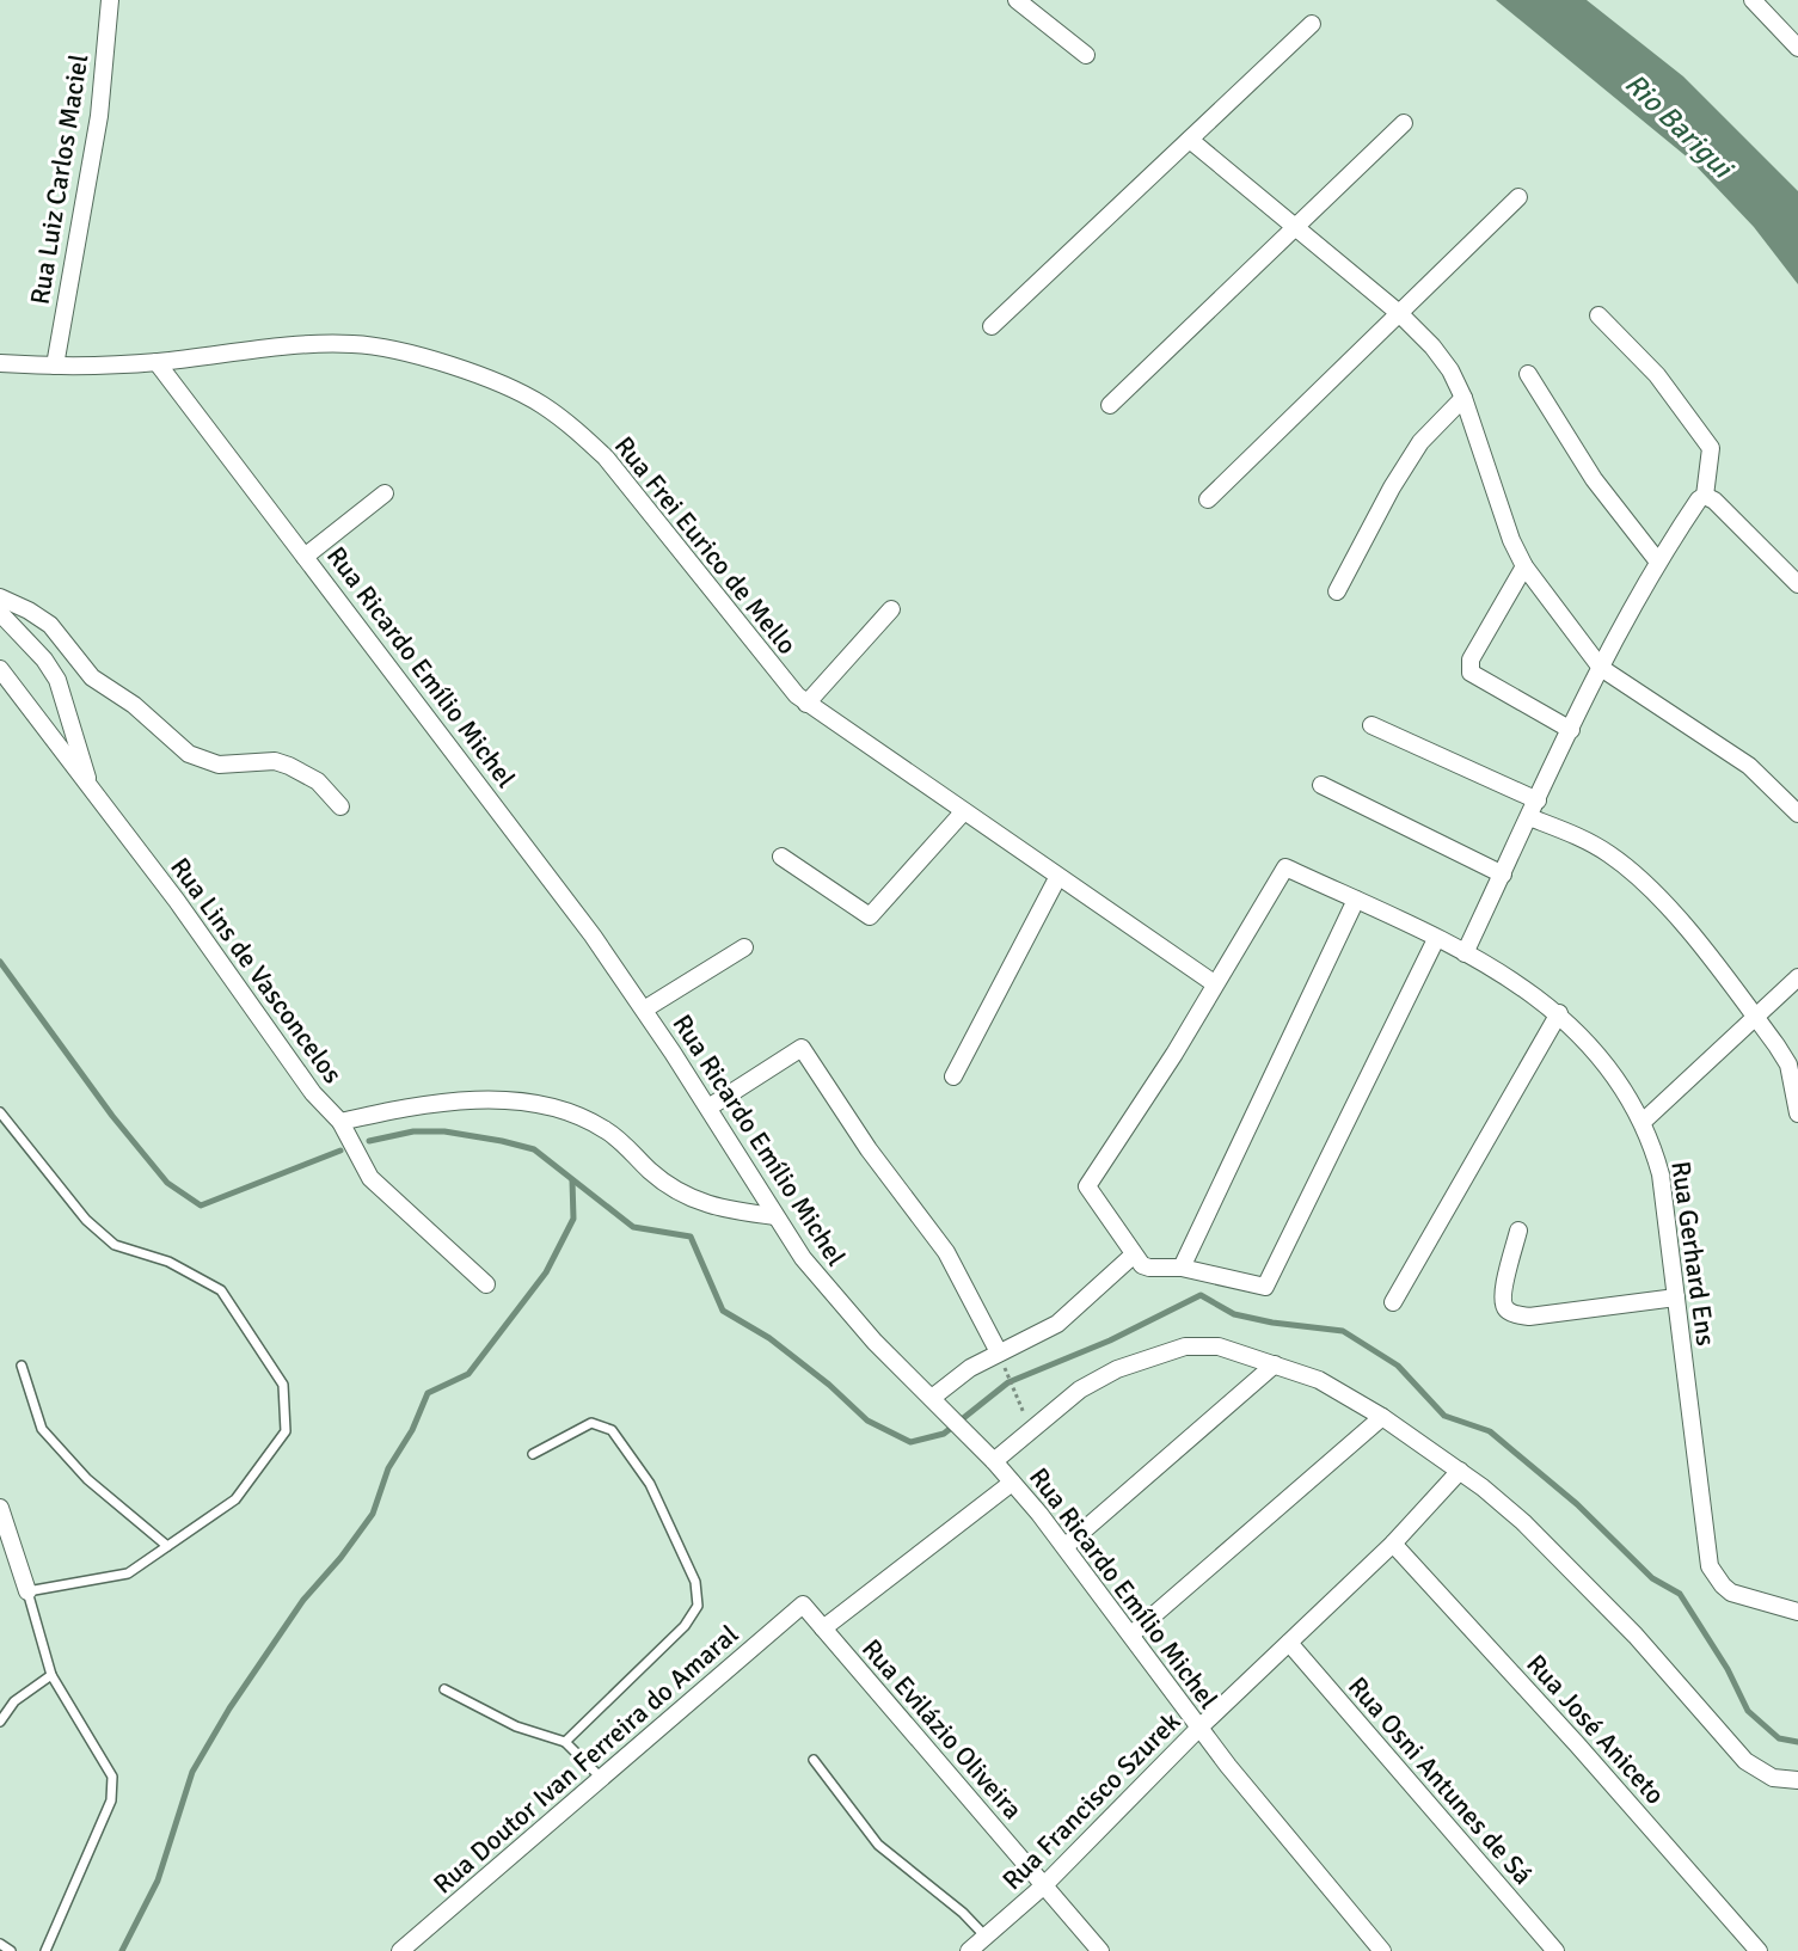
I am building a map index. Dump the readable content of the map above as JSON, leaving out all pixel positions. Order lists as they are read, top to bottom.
{
  "streets": {
    "street": [
      "Rua Luiz Carlos Maciel",
      "Rua Frei Eurico de Mello",
      "Rua Ricardo Emílio Michel",
      "Rua Lins de Vasconcelos",
      "Rua Gerhard Ens",
      "Rua Evilázio Oliveira",
      "Rua José Aniceto",
      "Rua Doutor Ivan Ferreira do Amaral",
      "Rua Osni Antunes de Sá",
      "Rua Francisco Szurek"
    ]
  },
  "crossings": [
    ["Rua Luiz Carlos Maciel", "Rua Frei Eurico de Mello"],
    ["Rua Frei Eurico de Mello", "Rua Ricardo Emílio Michel"],
    ["Rua Frei Eurico de Mello", "Rua Gerhard Ens"],
    ["Rua Ricardo Emílio Michel", "Rua Francisco Szurek"],
    ["Rua Evilázio Oliveira", "Rua Doutor Ivan Ferreira do Amaral"],
    ["Rua Evilázio Oliveira", "Rua Francisco Szurek"],
    ["Rua José Aniceto", "Rua Francisco Szurek"],
    ["Rua Osni Antunes de Sá", "Rua Francisco Szurek"]
  ],
  "water": ["Rio Barigui"]
}
